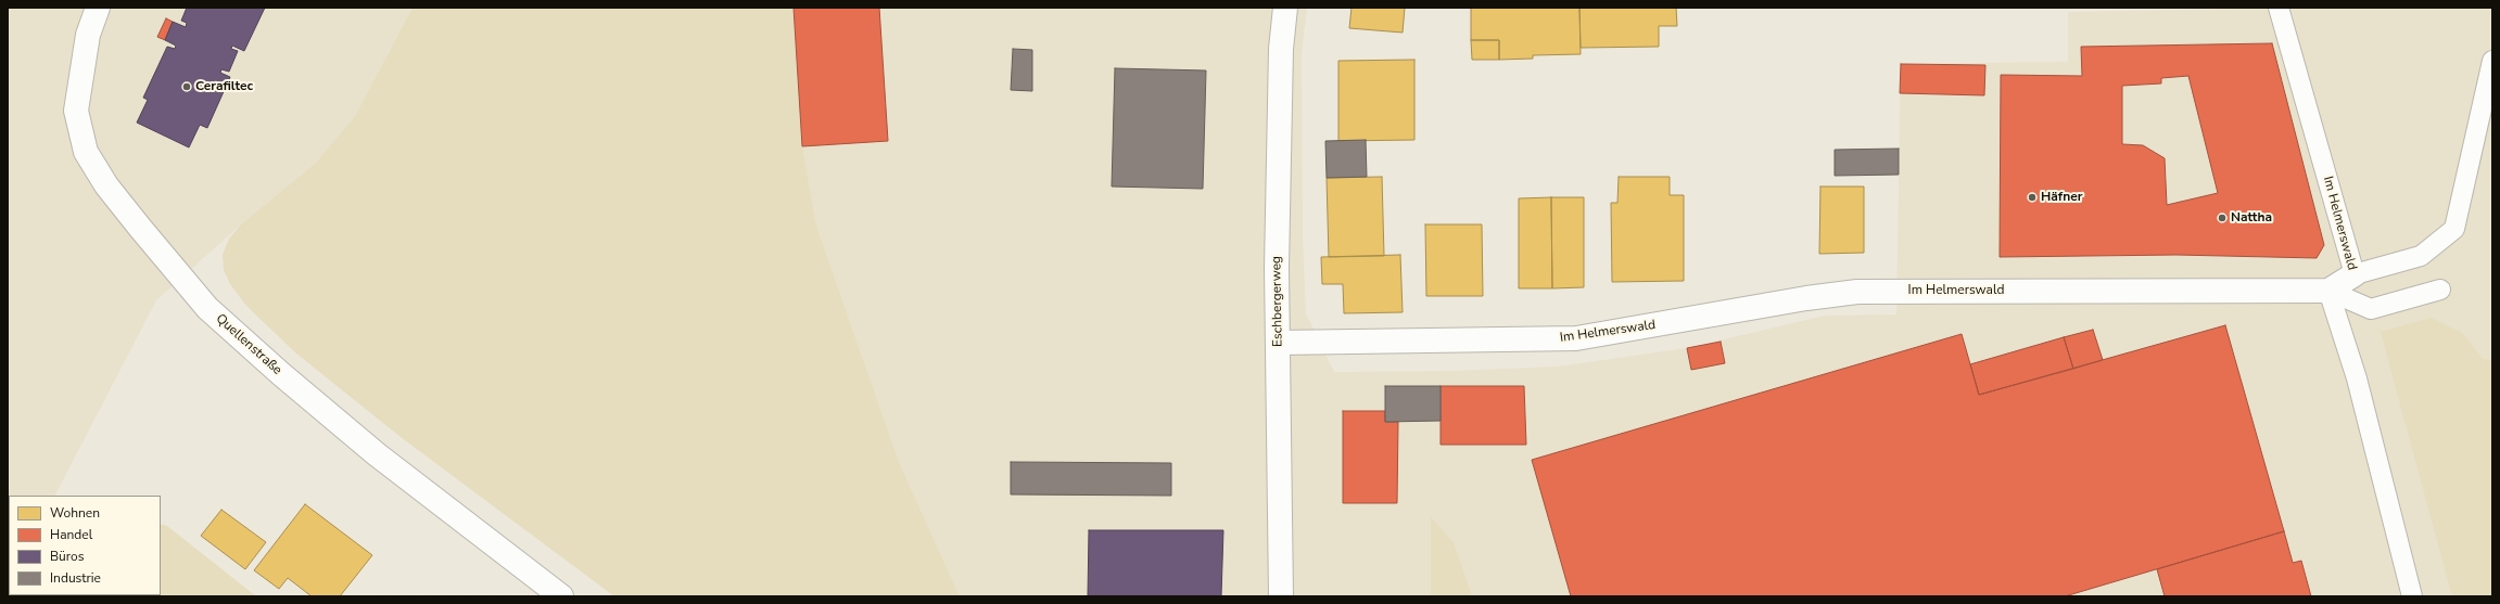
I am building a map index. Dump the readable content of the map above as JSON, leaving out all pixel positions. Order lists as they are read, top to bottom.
{
  "streets": {
    "street": ["Im Helmerswald", "Eschbergerweg", "Quellenstraße"]
  },
  "crossings": [
    ["Im Helmerswald", "Eschbergerweg"]
  ],
  "places": ["Cerafiltec", "Häfner", "Nattha"],
  "legend": [
    "Wohnen",
    "Handel",
    "Büros",
    "Industrie"
  ]
}
